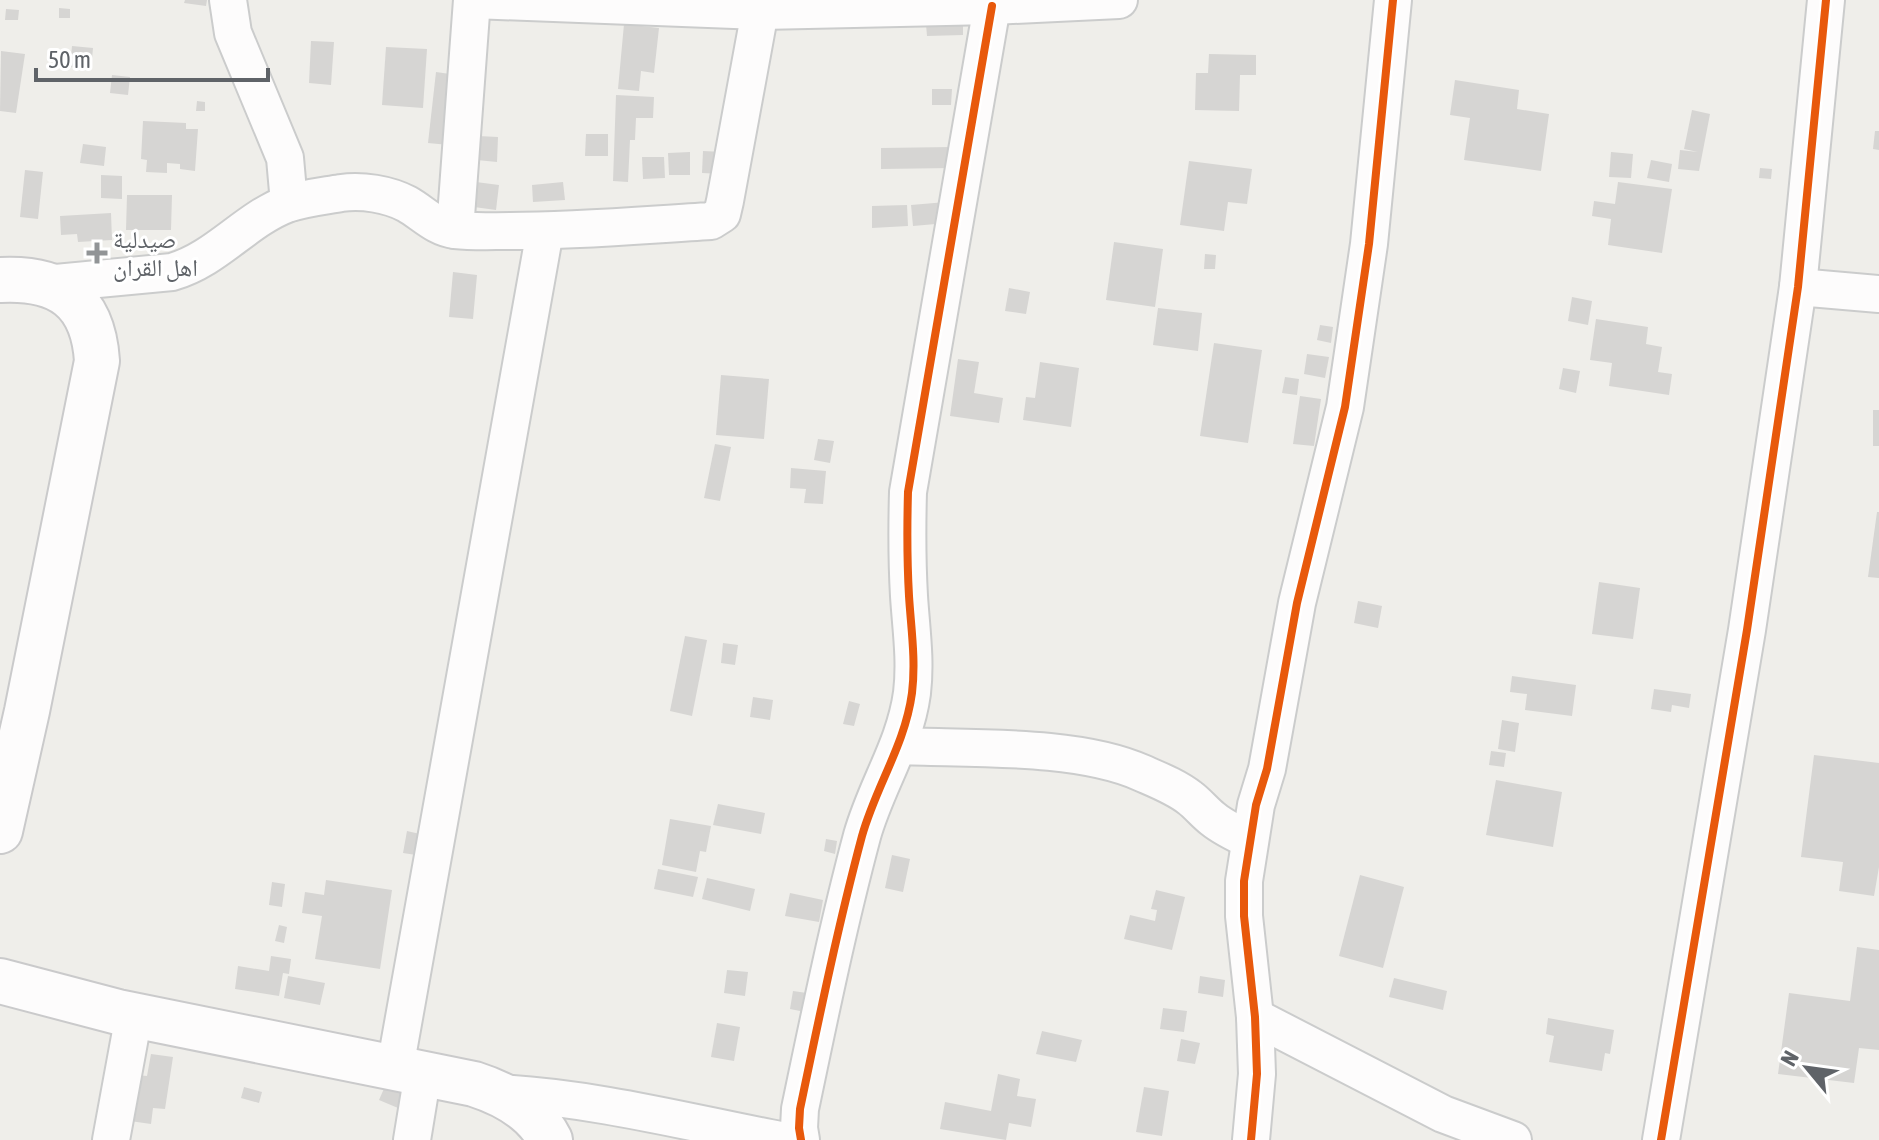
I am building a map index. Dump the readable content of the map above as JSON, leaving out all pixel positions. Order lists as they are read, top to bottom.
{
  "places": {
    "health": ["صيدلية اهل القران"]
  },
  "scale_bar": "50 m",
  "north": "top left"
}
